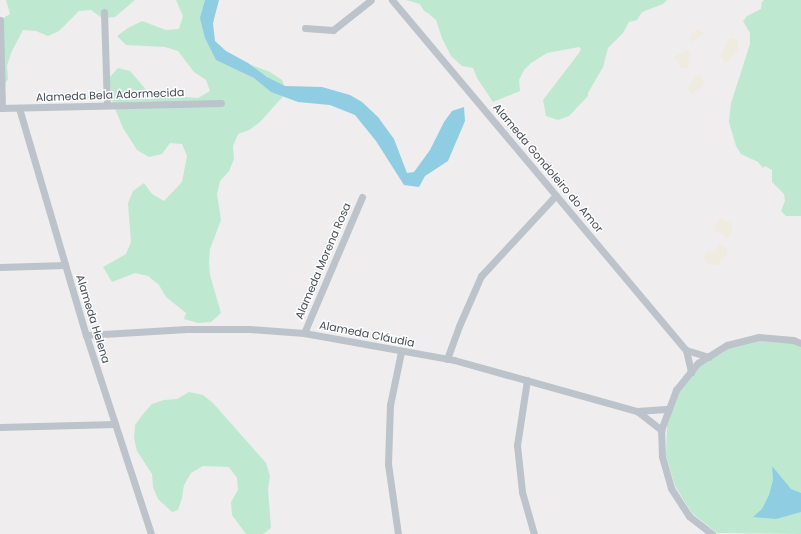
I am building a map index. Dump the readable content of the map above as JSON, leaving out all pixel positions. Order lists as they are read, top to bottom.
{
  "streets": {
    "street": [
      "Alameda Bela Adormecida",
      "Alameda Gondoleiro do Amor",
      "Alameda Morena Rosa",
      "Alameda Helena",
      "Alameda Cláudia"
    ]
  },
  "crossings": [
    ["Alameda Bela Adormecida", "Alameda Helena"],
    ["Alameda Morena Rosa", "Alameda Cláudia"],
    ["Alameda Helena", "Alameda Cláudia"]
  ]
}
